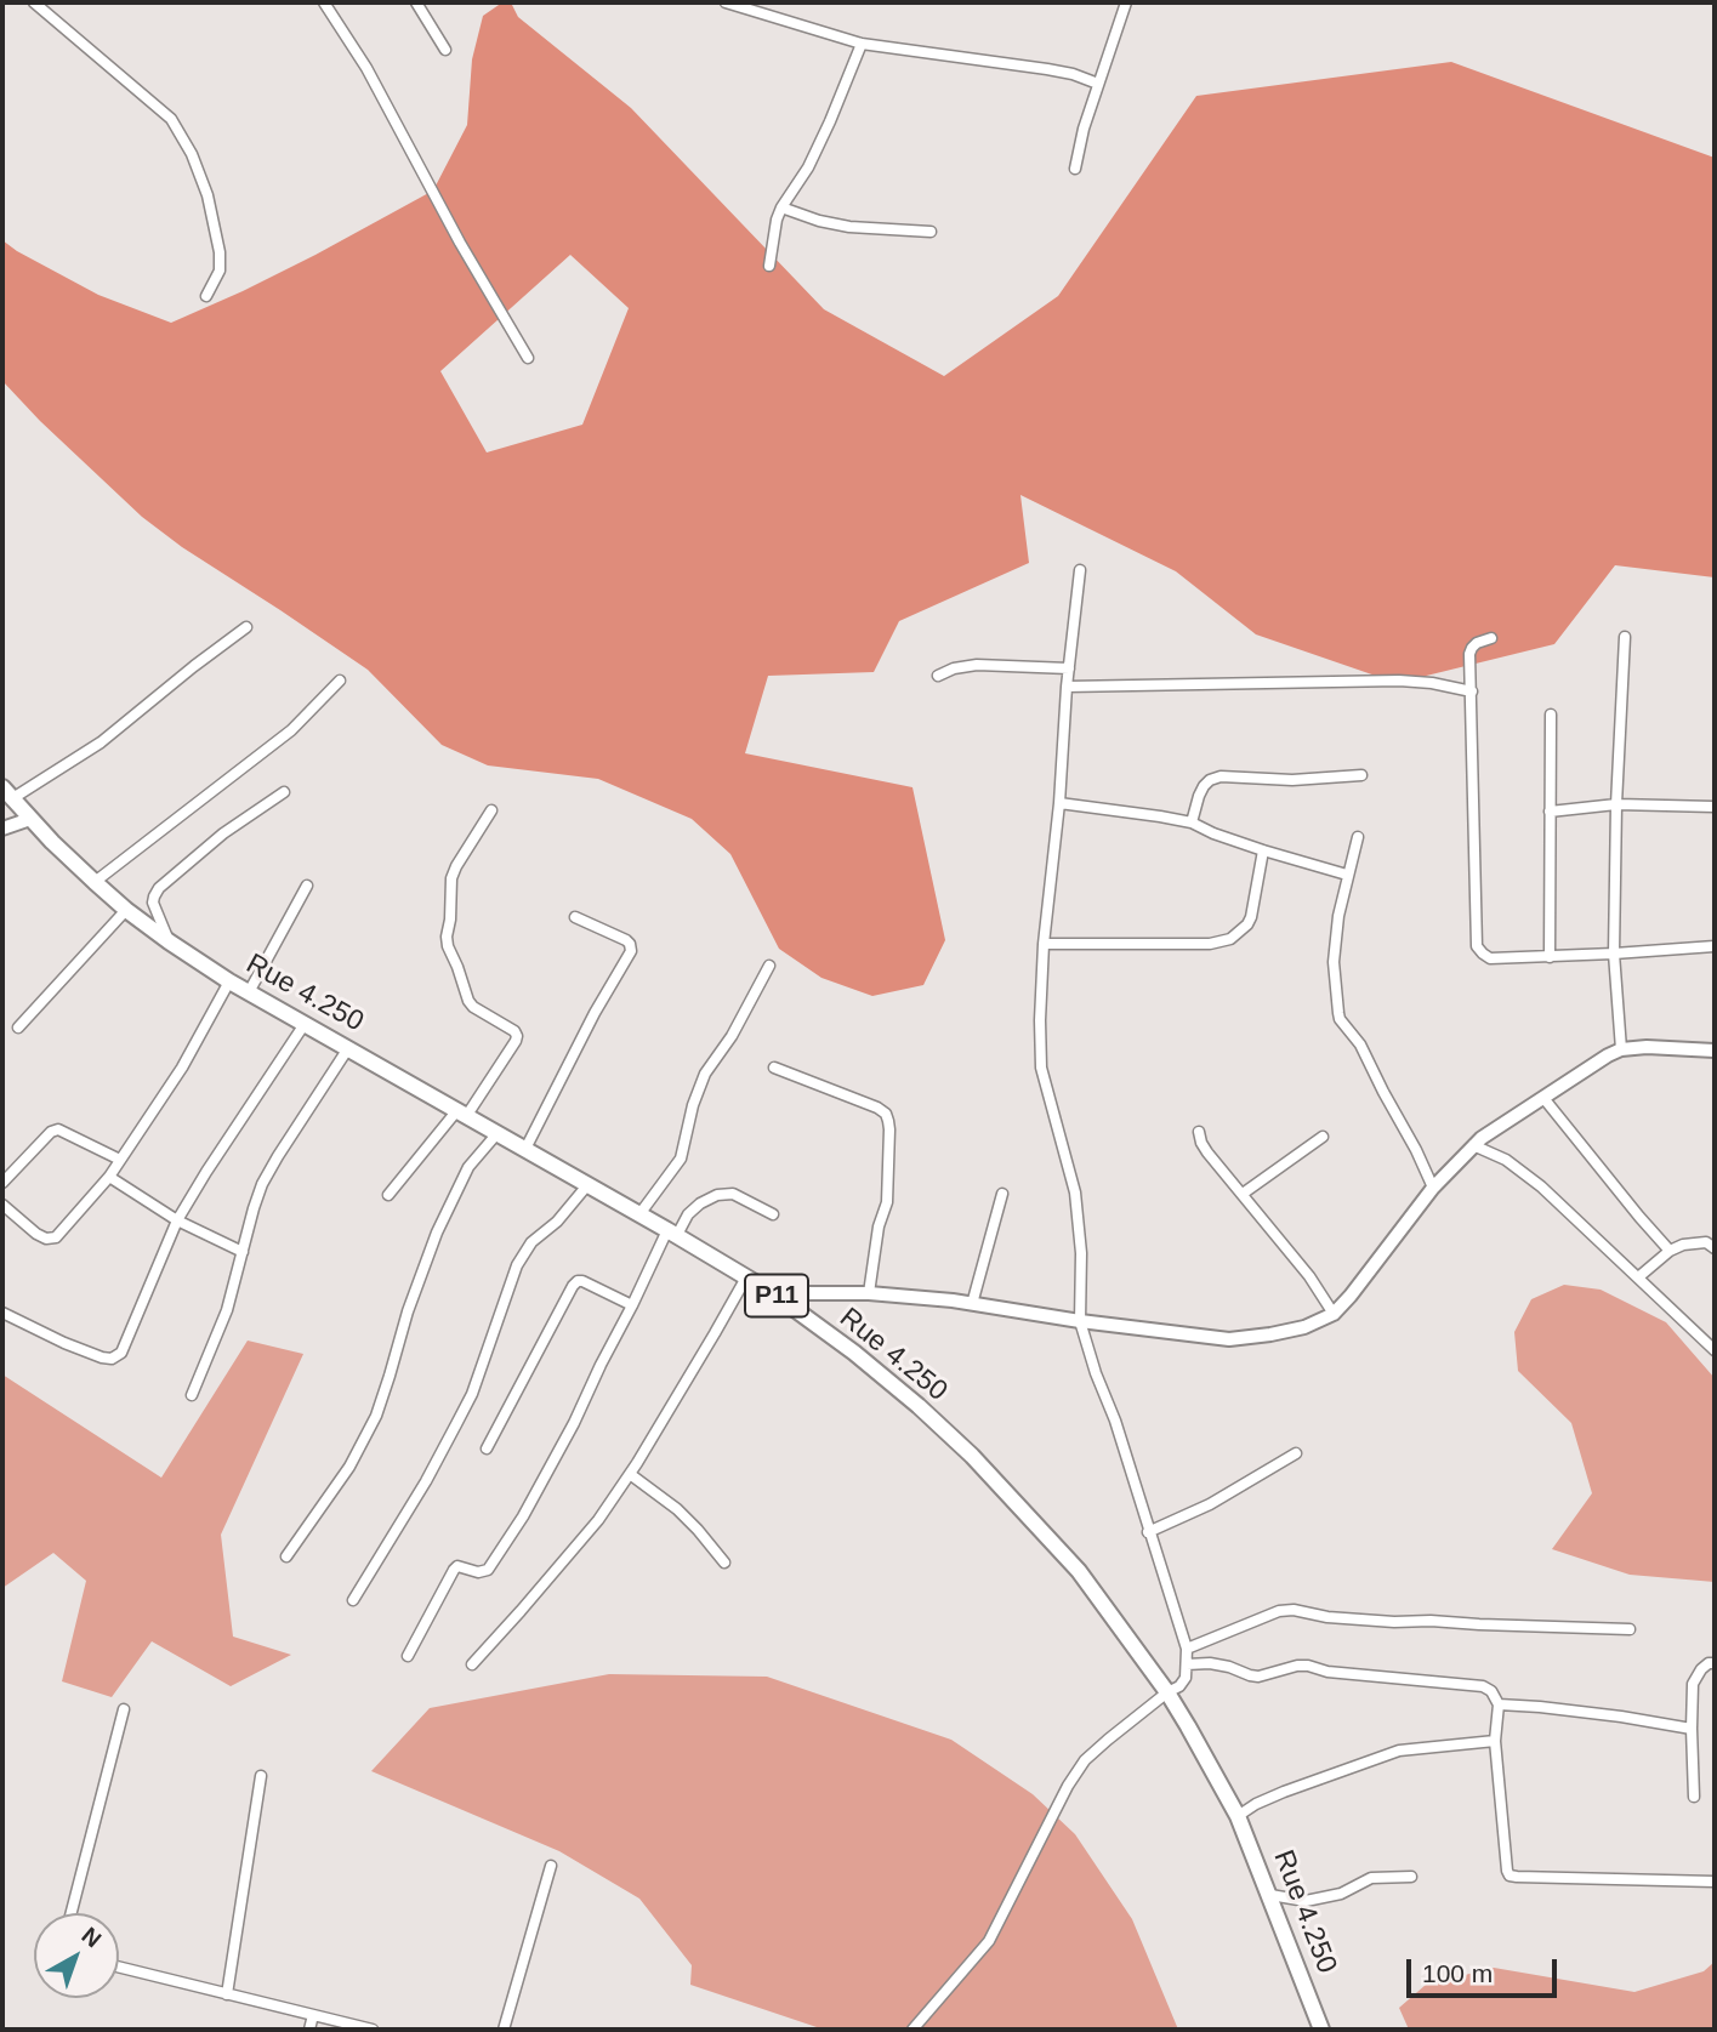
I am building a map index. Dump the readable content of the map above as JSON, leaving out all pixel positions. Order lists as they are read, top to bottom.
{
  "streets": {
    "main road": ["Rue 4.250", "P11"]
  },
  "scale_bar": "100 m",
  "north": "top right"
}
